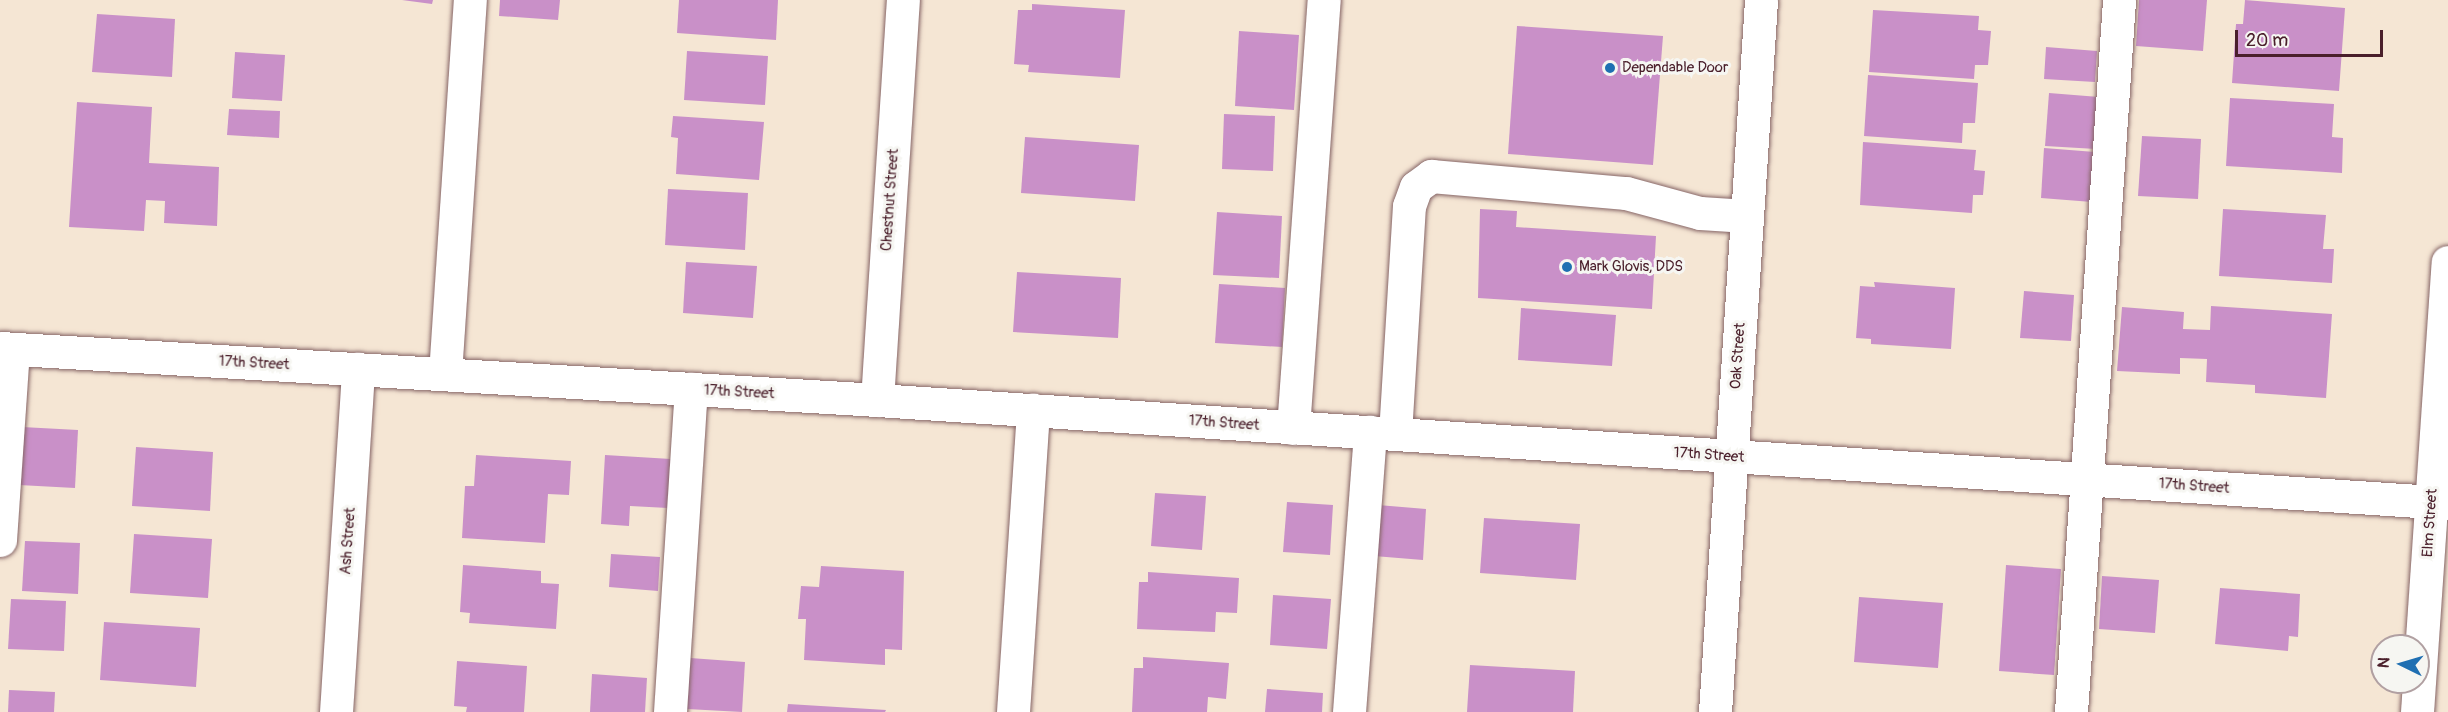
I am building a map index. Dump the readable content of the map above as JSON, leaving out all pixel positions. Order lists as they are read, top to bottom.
{
  "streets": {
    "street": [
      "Chestnut Street",
      "Oak Street",
      "17th Street",
      "Elm Street",
      "Ash Street"
    ]
  },
  "crossings": [
    ["Chestnut Street", "17th Street"],
    ["Oak Street", "17th Street"],
    ["17th Street", "Elm Street"],
    ["17th Street", "Ash Street"]
  ],
  "places": ["Dependable Door", "Mark Glovis, DDS"],
  "scale_bar": "20 m",
  "north": "left"
}
